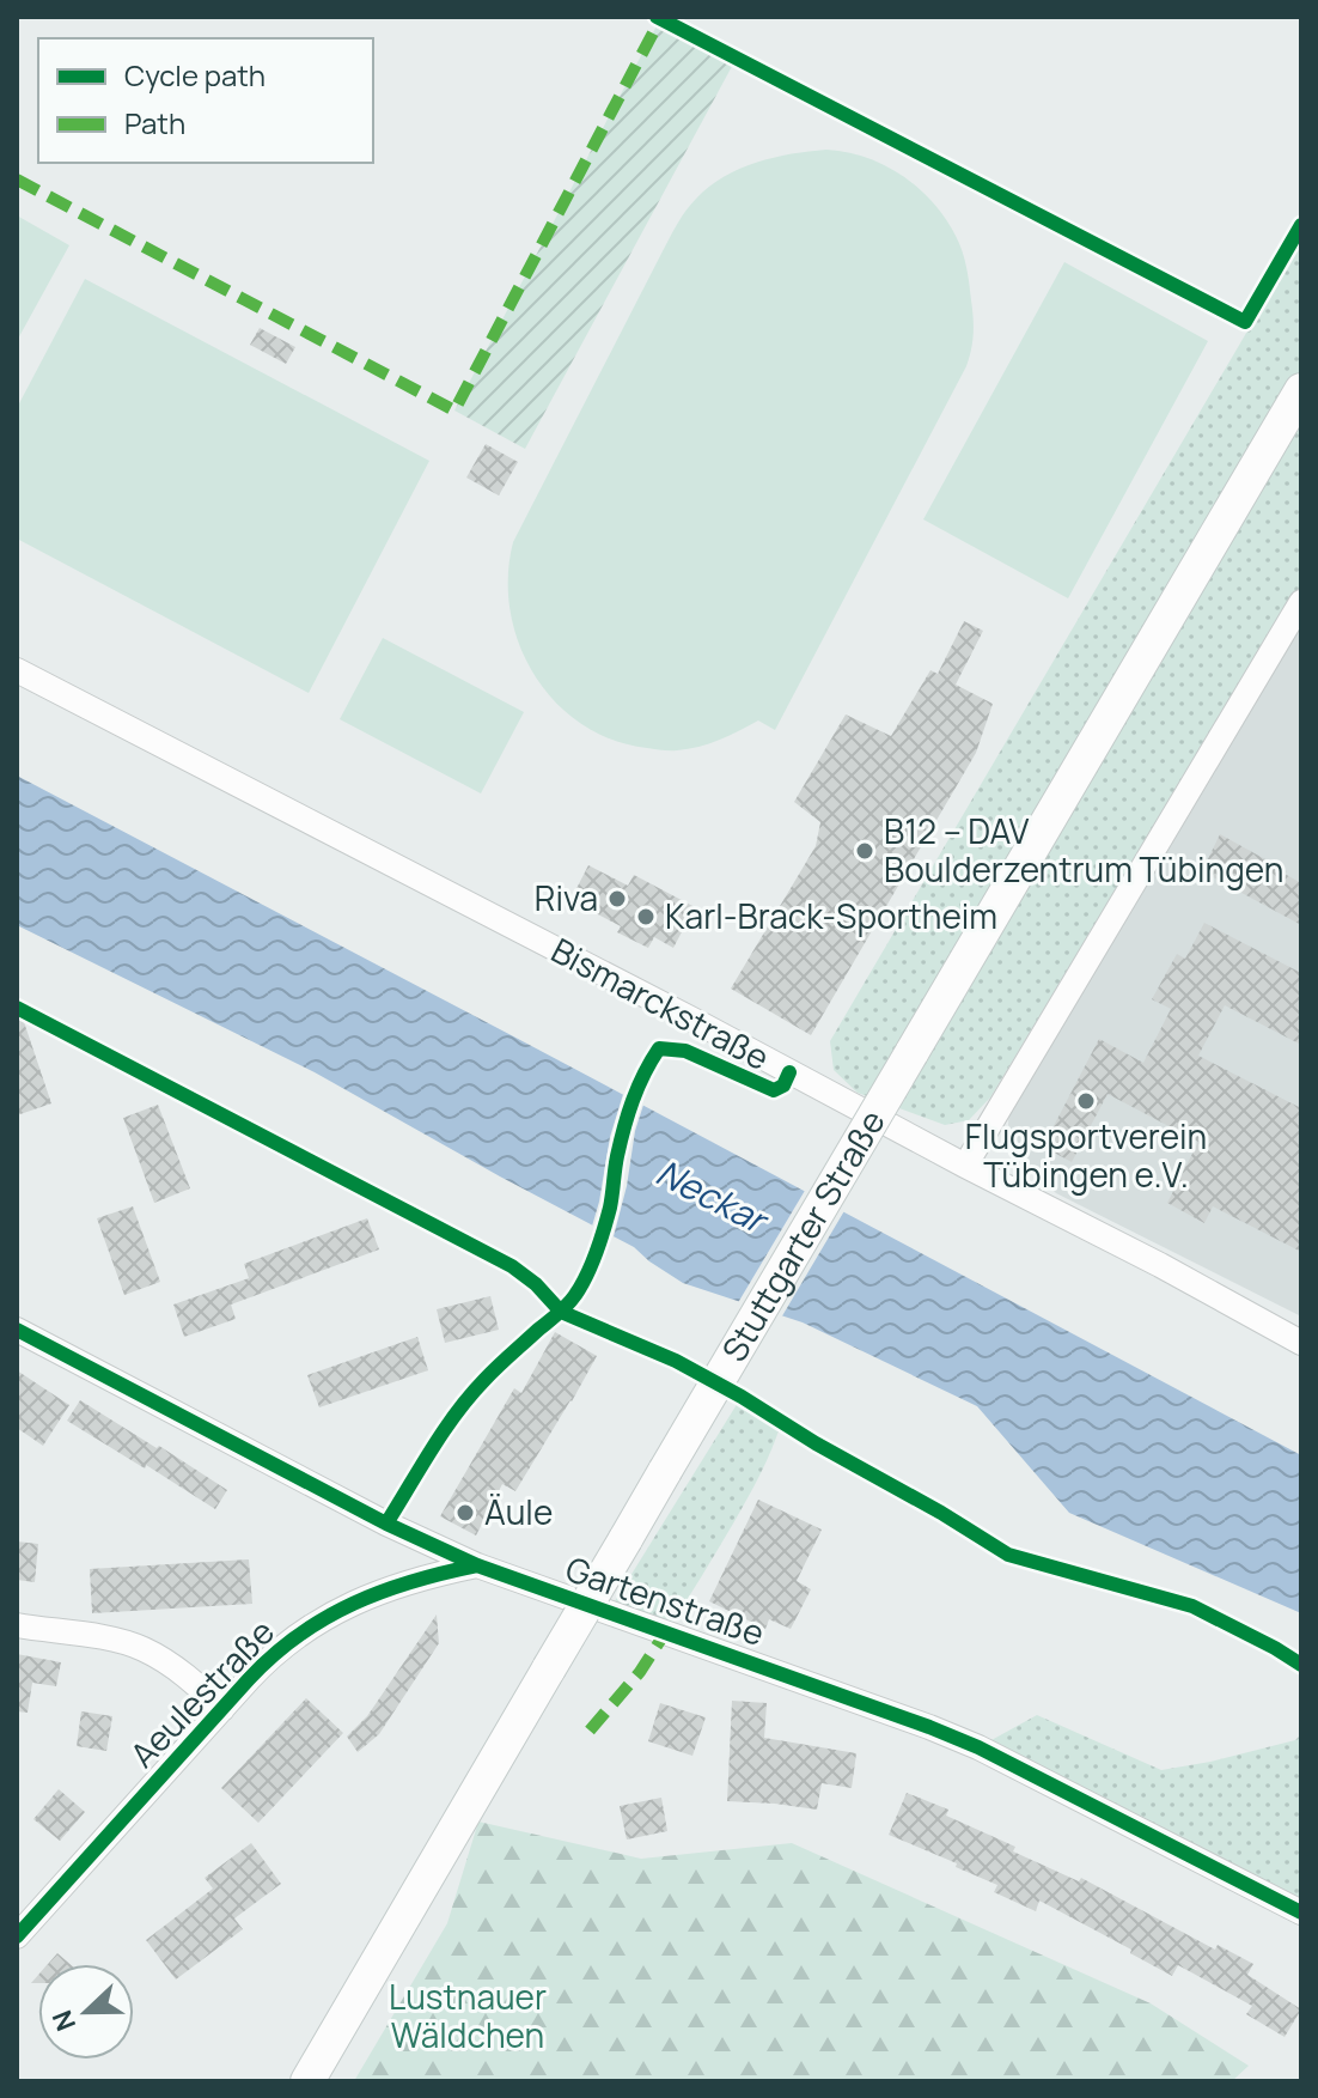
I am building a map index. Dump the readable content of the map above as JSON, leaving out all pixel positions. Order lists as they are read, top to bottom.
{
  "streets": {
    "main road": ["Stuttgarter Straße"],
    "street": ["Bismarckstraße", "Gartenstraße", "Aeulestraße"]
  },
  "crossings": [
    ["Gartenstraße", "Aeulestraße"]
  ],
  "water": ["Neckar"],
  "parks": ["Lustnauer Wäldchen"],
  "places": [
    "B12 – DAV Boulderzentrum Tübingen",
    "Riva",
    "Karl-Brack-Sportheim",
    "Flugsportverein Tübingen e.V.",
    "Äule"
  ],
  "legend": ["Cycle path", "Path"],
  "north": "left"
}
